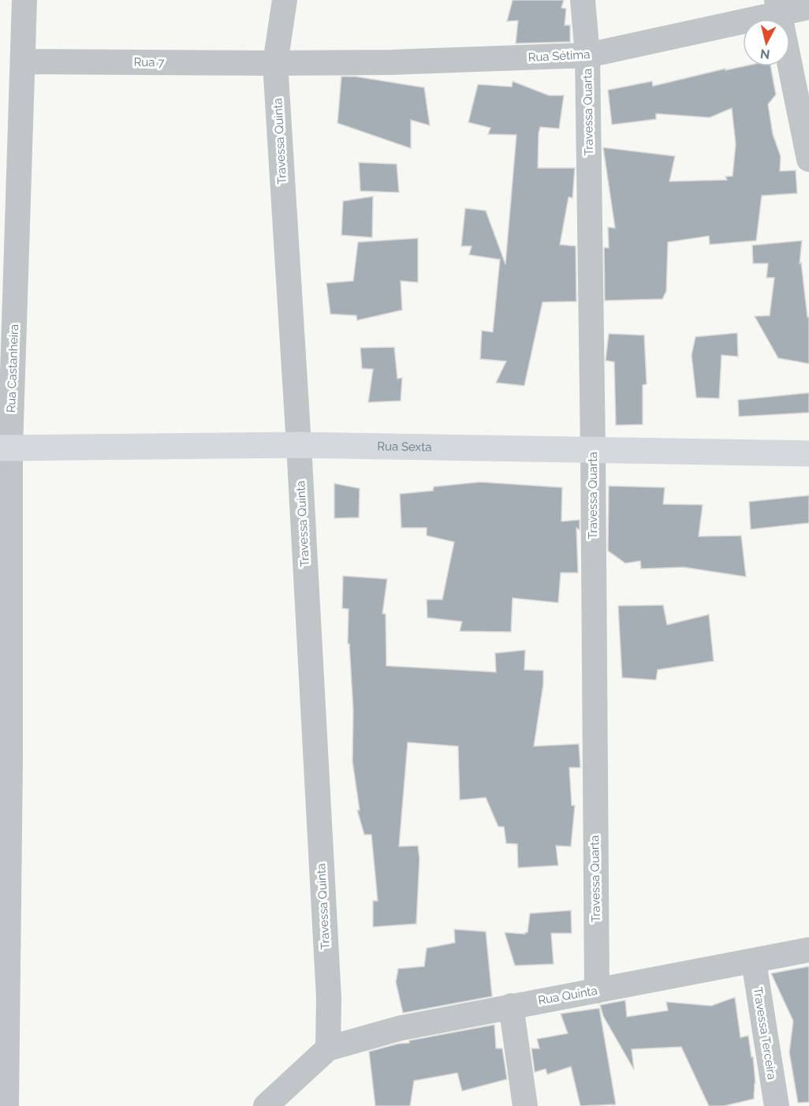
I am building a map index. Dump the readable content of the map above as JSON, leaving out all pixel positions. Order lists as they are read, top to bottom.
{
  "streets": {
    "street": [
      "Rua Sétima",
      "Rua 7",
      "Travessa Quarta",
      "Travessa Quinta",
      "Rua Castanheira",
      "Rua Sexta",
      "Rua Quinta",
      "Travessa Terceira"
    ]
  },
  "crossings": [
    ["Rua Sétima", "Rua 7"],
    ["Rua Sétima", "Travessa Quarta"],
    ["Rua Sétima", "Travessa Quinta"],
    ["Rua 7", "Travessa Quinta"],
    ["Rua 7", "Rua Castanheira"],
    ["Travessa Quarta", "Rua Sexta"],
    ["Travessa Quarta", "Rua Quinta"],
    ["Travessa Quinta", "Rua Sexta"],
    ["Travessa Quinta", "Rua Quinta"],
    ["Rua Castanheira", "Rua Sexta"],
    ["Rua Quinta", "Travessa Terceira"]
  ],
  "north": "bottom"
}
